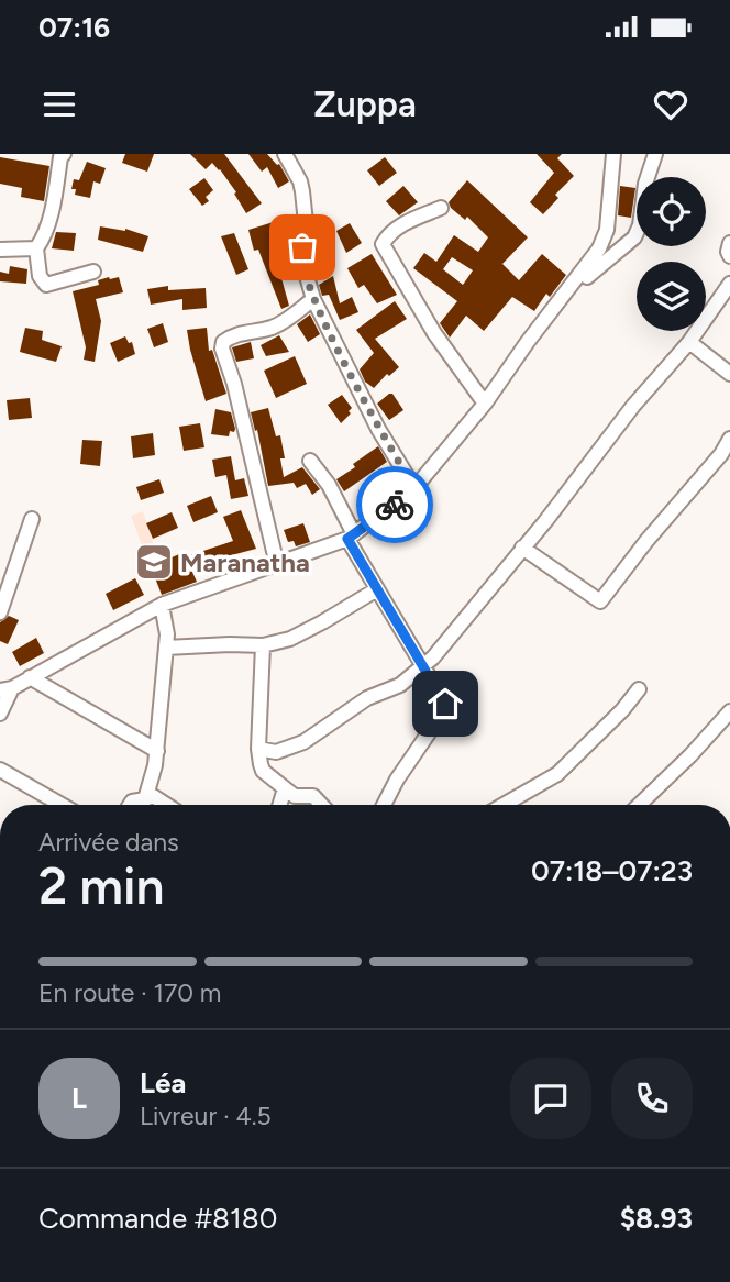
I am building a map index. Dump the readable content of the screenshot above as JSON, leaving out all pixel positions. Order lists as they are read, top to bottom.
{
  "places": {
    "school or university": ["Maranatha"]
  },
  "page": {
    "status": "07:16",
    "header": "Zuppa",
    "heading": ["2 min", "Arrivée dans", "07:18–07:23"],
    "panel": [
      "Léa",
      "Livreur · 4.5",
      "Commande #8180",
      "$8.93"
    ],
    "bar": "En route · 170 m",
    "round": "L"
  }
}
